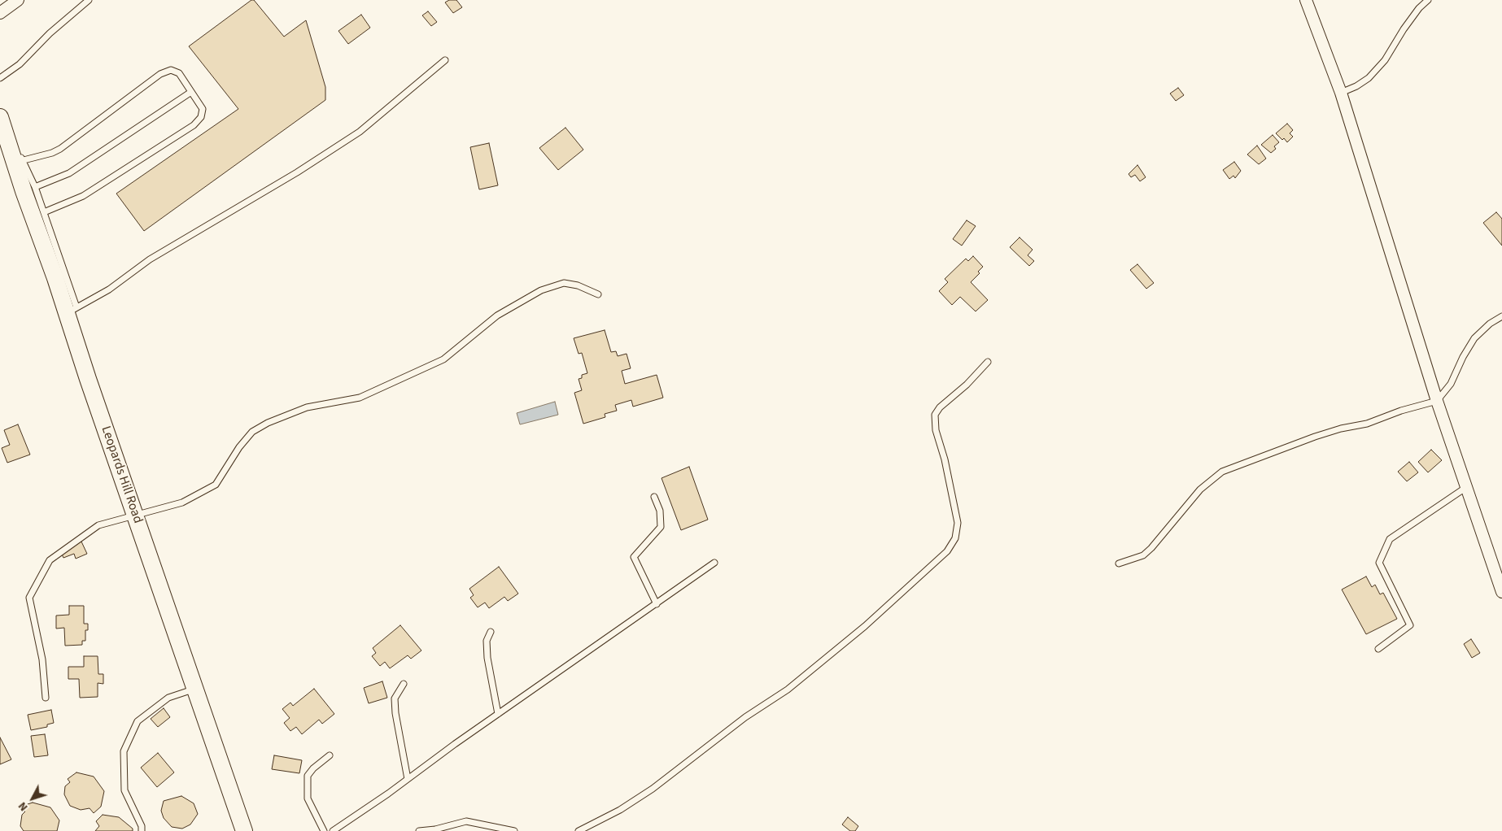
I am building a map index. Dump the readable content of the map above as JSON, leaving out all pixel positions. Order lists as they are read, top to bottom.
{
  "streets": {
    "main road": ["Leopards Hill Road"]
  },
  "north": "bottom left"
}
